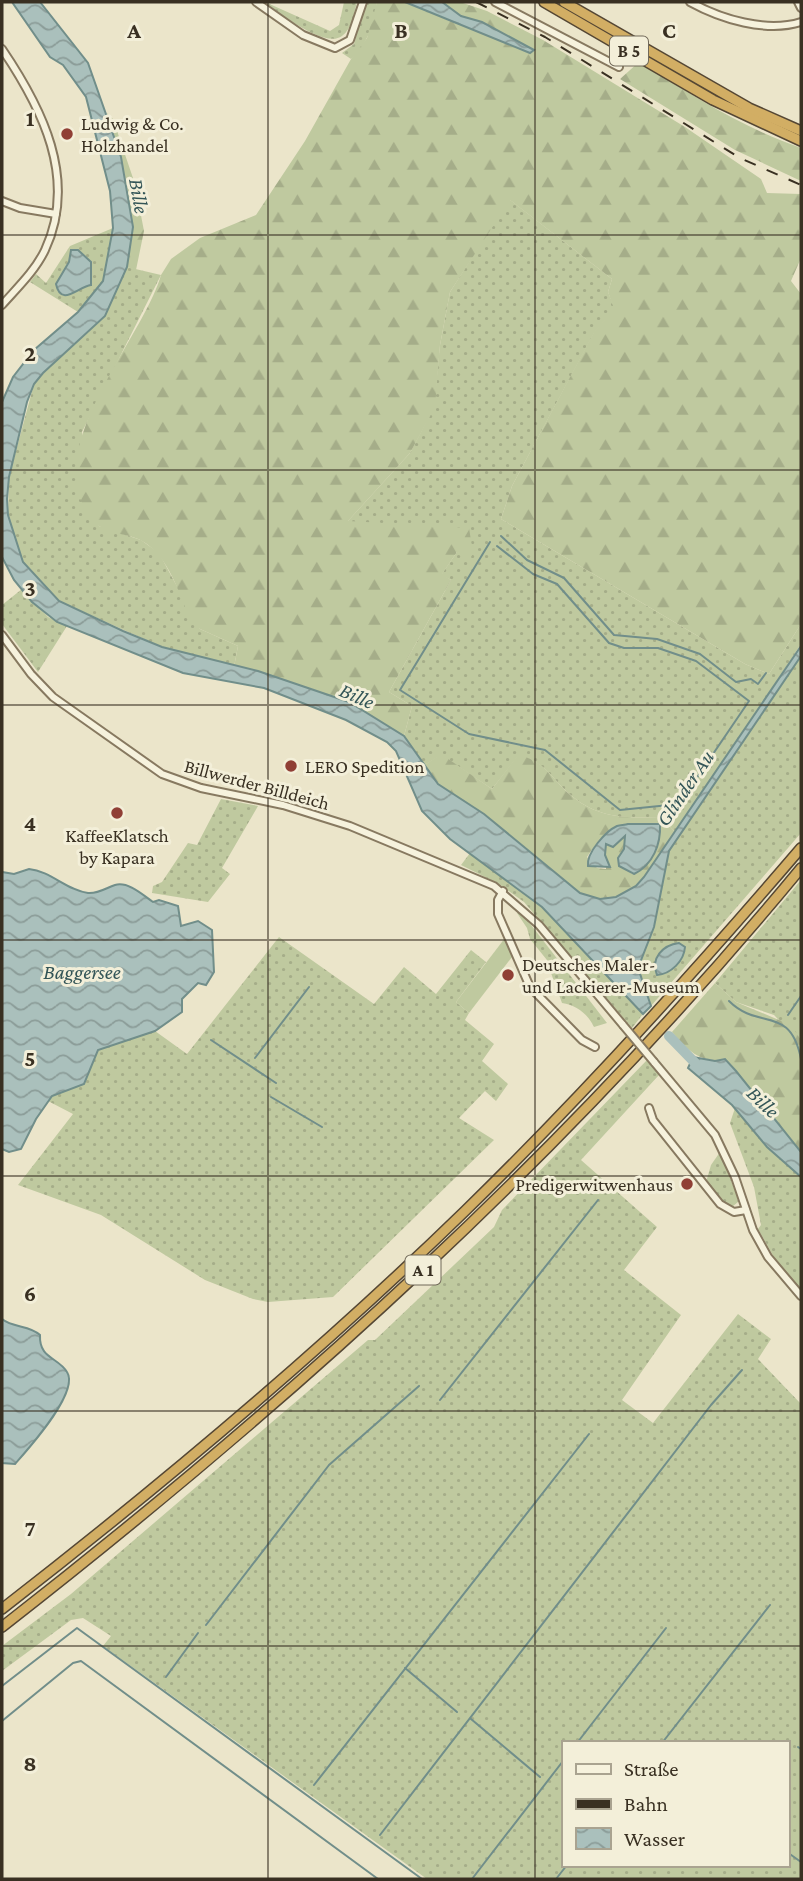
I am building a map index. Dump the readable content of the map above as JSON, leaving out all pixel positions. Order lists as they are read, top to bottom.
{
  "streets": {
    "highway": ["B 5", "A 1"],
    "street": ["Billwerder Billdeich"]
  },
  "water": ["Bille", "Glinder Au", "Baggersee"],
  "places": [
    "Ludwig & Co. Holzhandel",
    "LERO Spedition",
    "KaffeeKlatsch by Kapara",
    "Deutsches Maler- und Lackierer-Museum",
    "Predigerwitwenhaus"
  ],
  "legend": ["Straße", "Bahn", "Wasser"],
  "grid": {
    "columns": ["A", "B", "C"],
    "rows": [
      "1",
      "2",
      "3",
      "4",
      "5",
      "6",
      "7",
      "8"
    ]
  }
}
